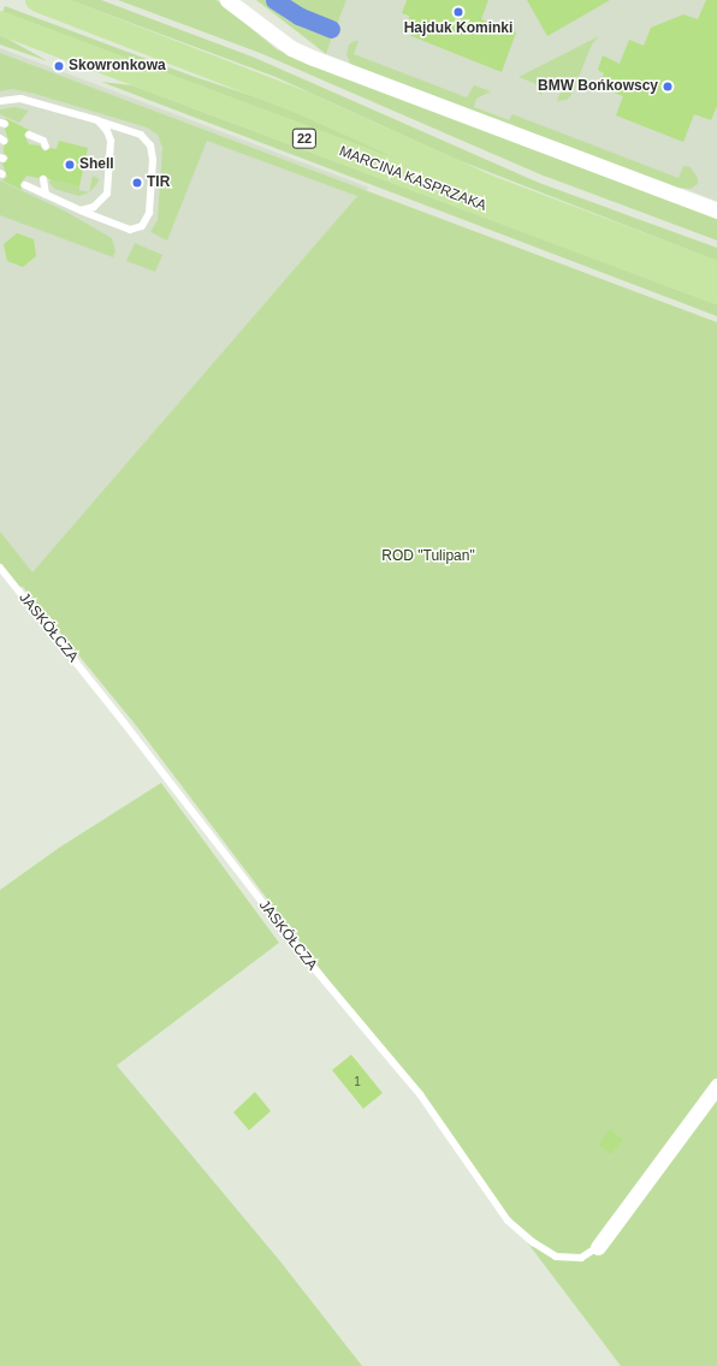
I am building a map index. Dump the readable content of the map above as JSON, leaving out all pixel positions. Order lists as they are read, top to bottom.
{
  "streets": {
    "main road": ["22", "MARCINA KASPRZAKA"],
    "lane": ["JASKÓŁCZA"]
  },
  "parks": ["ROD \"Tulipan\""],
  "places": [
    "Hajduk Kominki",
    "Skowronkowa",
    "BMW Bońkowscy",
    "Shell",
    "TIR"
  ],
  "house_numbers": ["1"]
}
